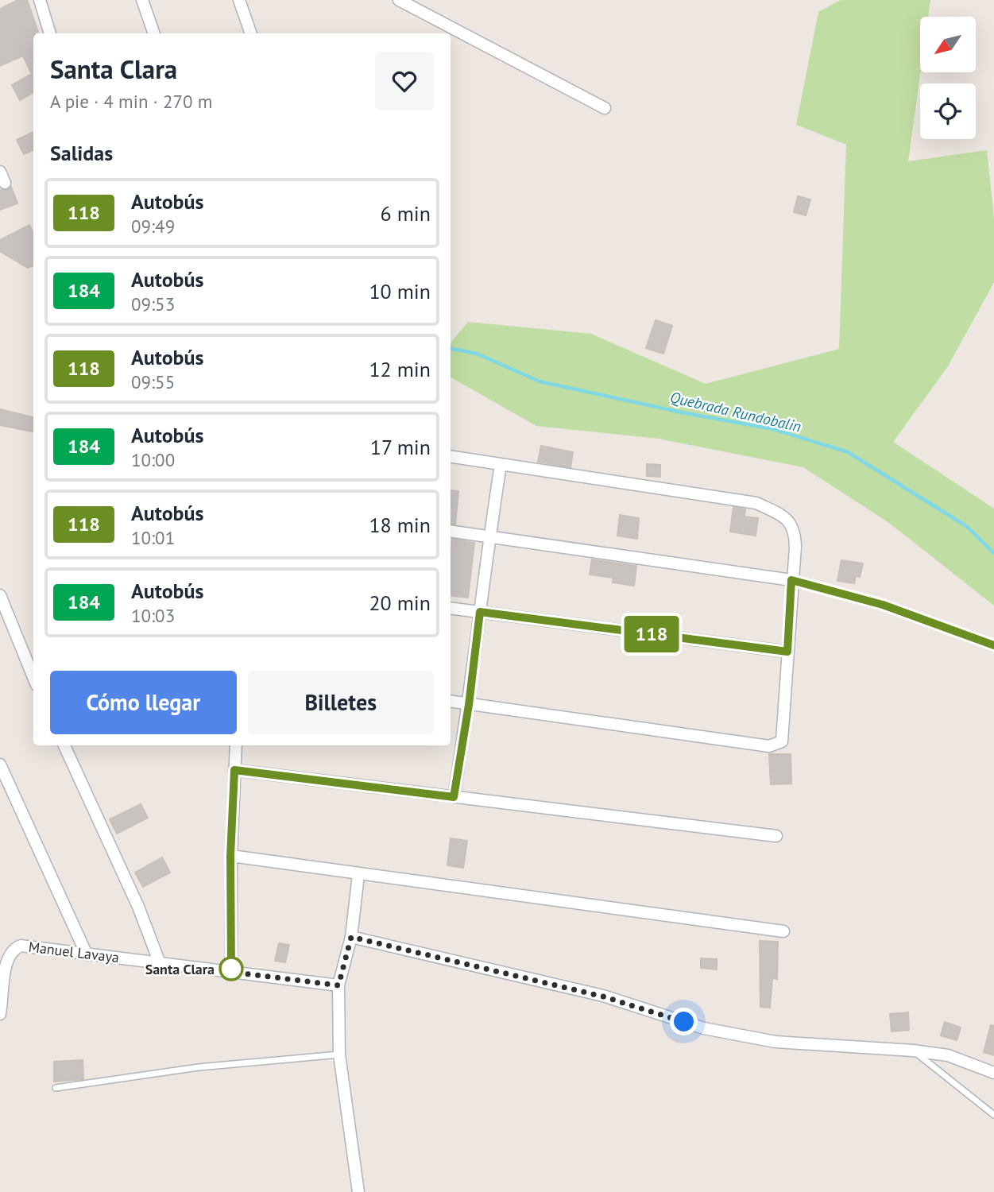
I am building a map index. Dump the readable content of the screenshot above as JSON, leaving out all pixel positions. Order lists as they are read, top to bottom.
{
  "streets": {
    "street": ["Manuel Lavaya"]
  },
  "water": ["Quebrada Rundobalin"],
  "places": ["Santa Clara"],
  "lines": ["bus line 118"],
  "north": "bottom left",
  "page": {
    "on_map": "118",
    "heading": [
      ["Santa Clara", "A pie · 4 min · 270 m"],
      "Salidas"
    ],
    "list": [
      {
        "mark": "118",
        "name": "Autobús",
        "note": "09:49",
        "value": "6 min"
      },
      {
        "mark": "184",
        "name": "Autobús",
        "note": "09:53",
        "value": "10 min"
      },
      {
        "mark": "118",
        "name": "Autobús",
        "note": "09:55",
        "value": "12 min"
      },
      {
        "mark": "184",
        "name": "Autobús",
        "note": "10:00",
        "value": "17 min"
      },
      {
        "mark": "118",
        "name": "Autobús",
        "note": "10:01",
        "value": "18 min"
      },
      {
        "mark": "184",
        "name": "Autobús",
        "note": "10:03",
        "value": "20 min"
      }
    ],
    "buttons": ["Cómo llegar", "Billetes"]
  }
}
